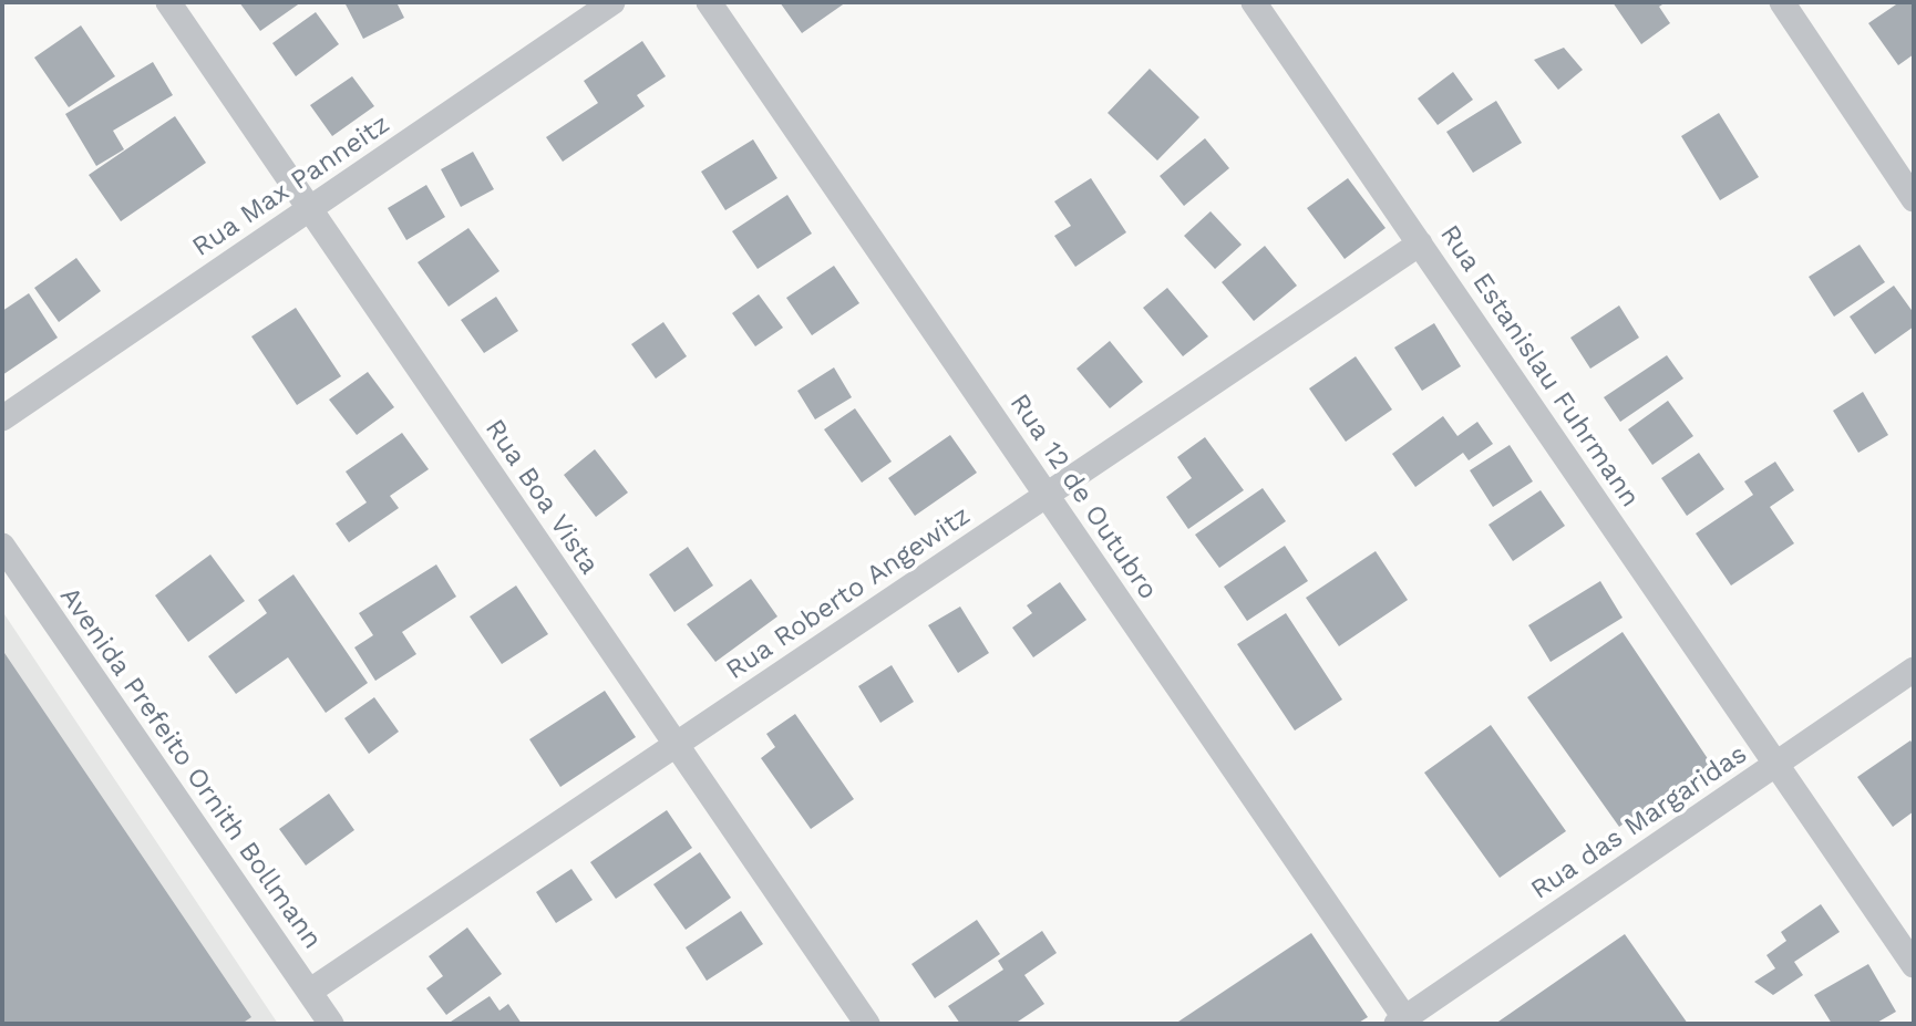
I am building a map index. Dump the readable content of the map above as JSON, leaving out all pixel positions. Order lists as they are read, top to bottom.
{
  "streets": {
    "street": [
      "Rua Max Panneitz",
      "Rua Estanislau Fuhrmann",
      "Rua Boa Vista",
      "Rua 12 de Outubro",
      "Rua Roberto Angewitz",
      "Avenida Prefeito Ornith Bollmann",
      "Rua das Margaridas"
    ]
  },
  "crossings": [
    ["Rua Max Panneitz", "Rua Boa Vista"],
    ["Rua Estanislau Fuhrmann", "Rua Roberto Angewitz"],
    ["Rua Estanislau Fuhrmann", "Rua das Margaridas"],
    ["Rua Boa Vista", "Rua Roberto Angewitz"],
    ["Rua 12 de Outubro", "Rua Roberto Angewitz"],
    ["Rua 12 de Outubro", "Rua das Margaridas"],
    ["Rua Roberto Angewitz", "Avenida Prefeito Ornith Bollmann"]
  ]
}
